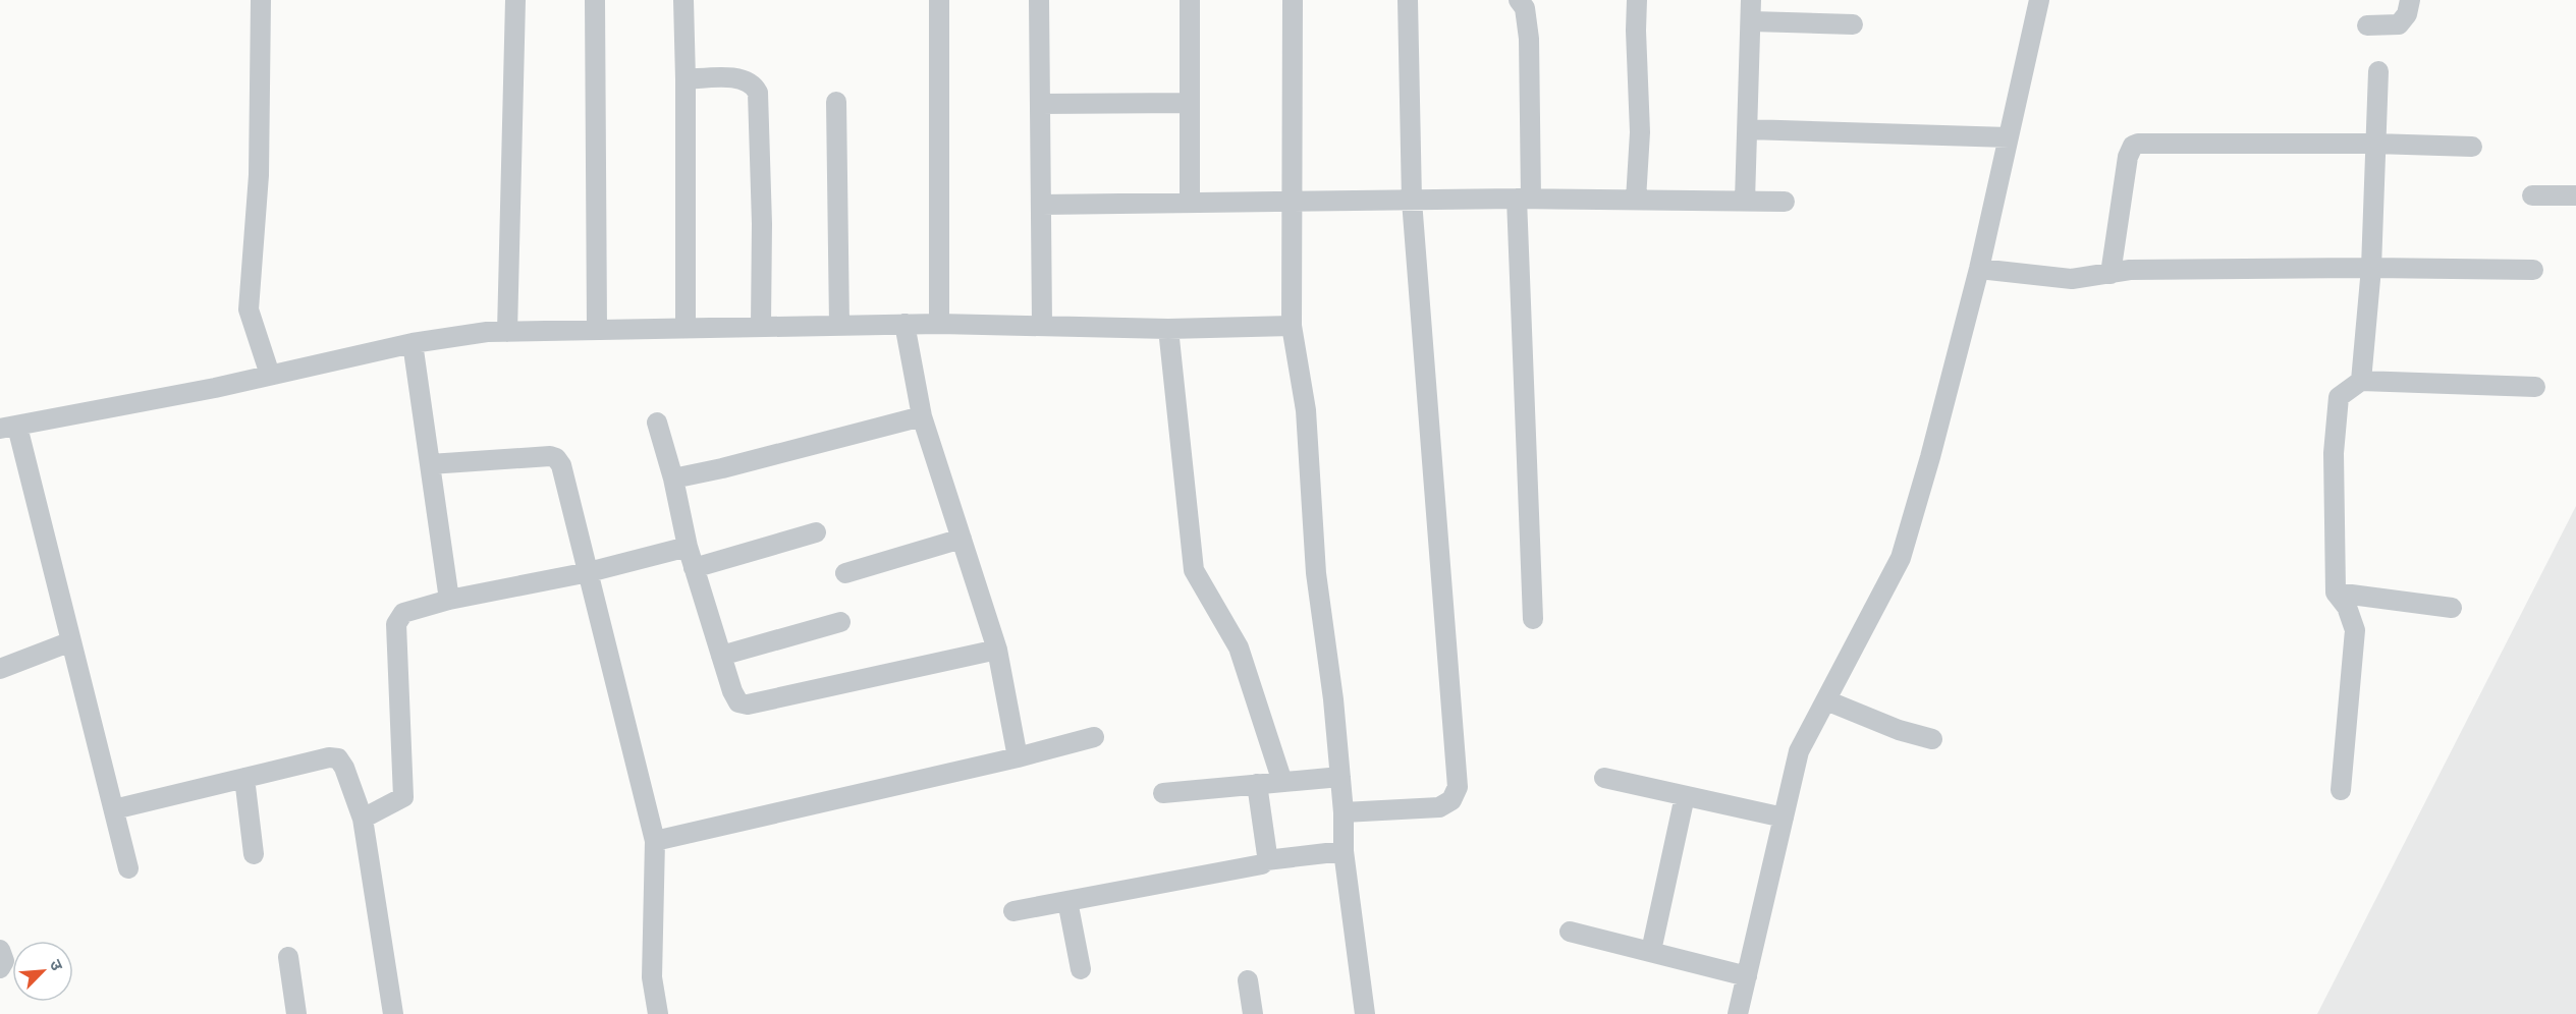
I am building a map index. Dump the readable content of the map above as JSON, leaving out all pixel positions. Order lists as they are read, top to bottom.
{
  "north": "top right"
}
